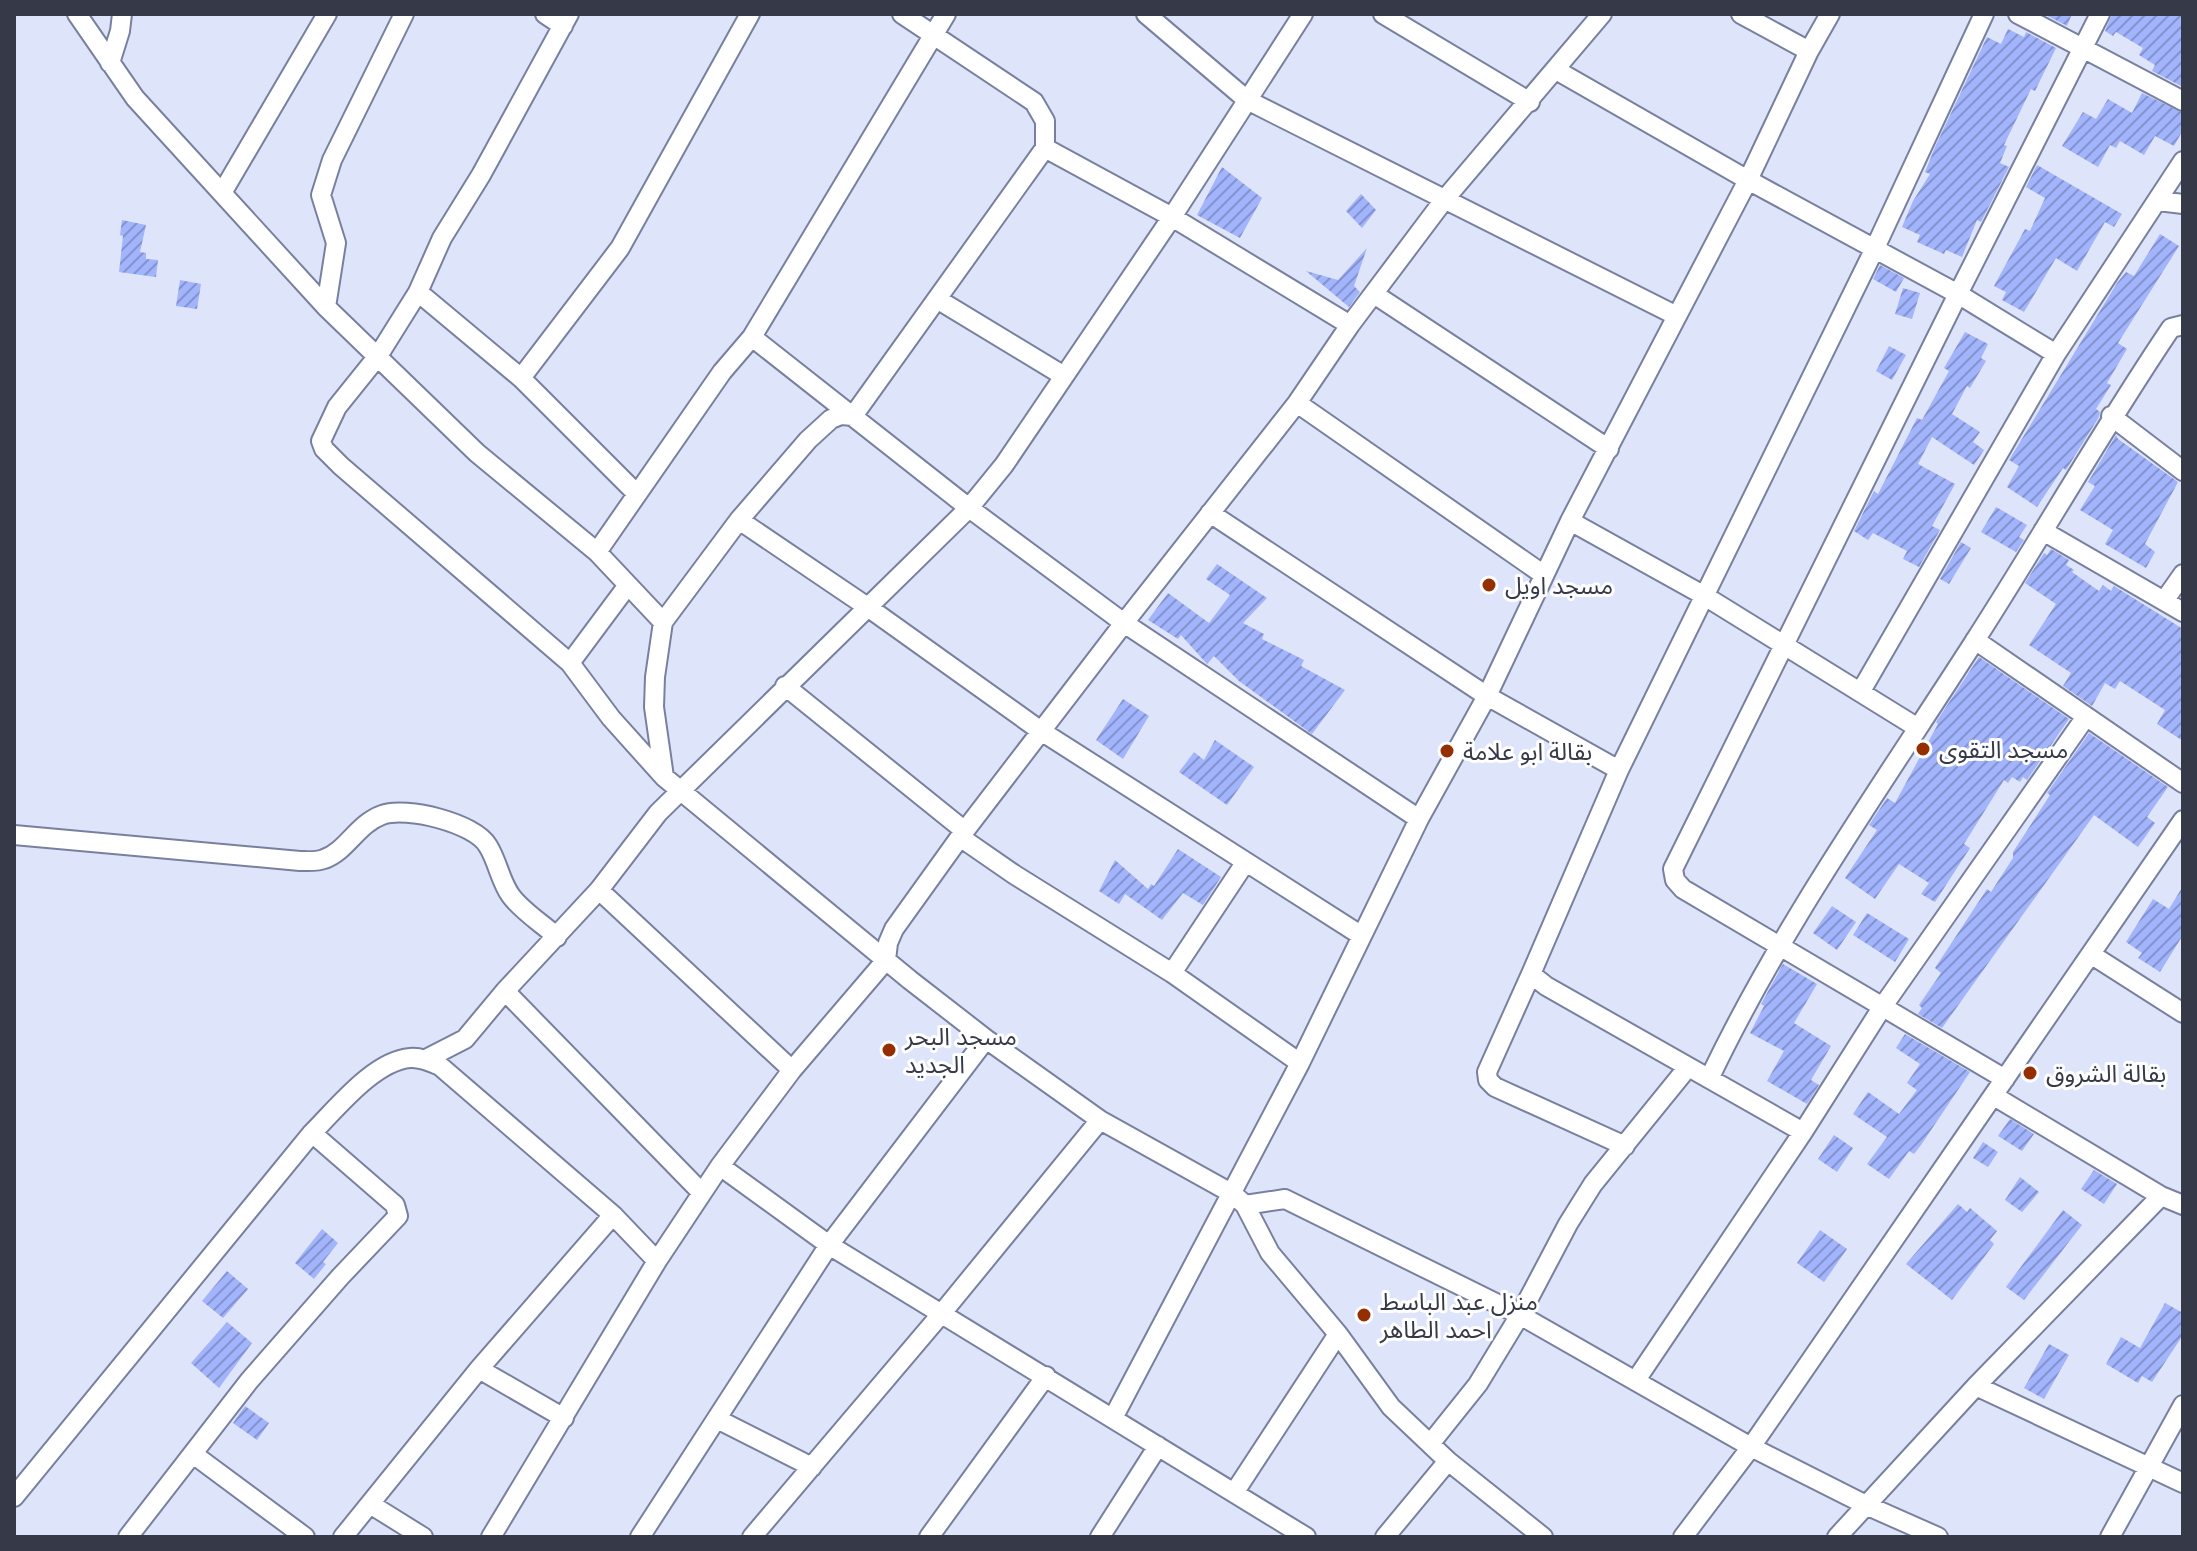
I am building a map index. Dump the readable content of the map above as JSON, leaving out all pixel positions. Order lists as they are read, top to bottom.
{
  "places": [
    "مسجد اويل",
    "مسجد التقوى",
    "بقالة ابو علامة",
    "مسجد البحر الجديد",
    "بقالة الشروق",
    "منزل عبد الباسط احمد الطاهر"
  ]
}
